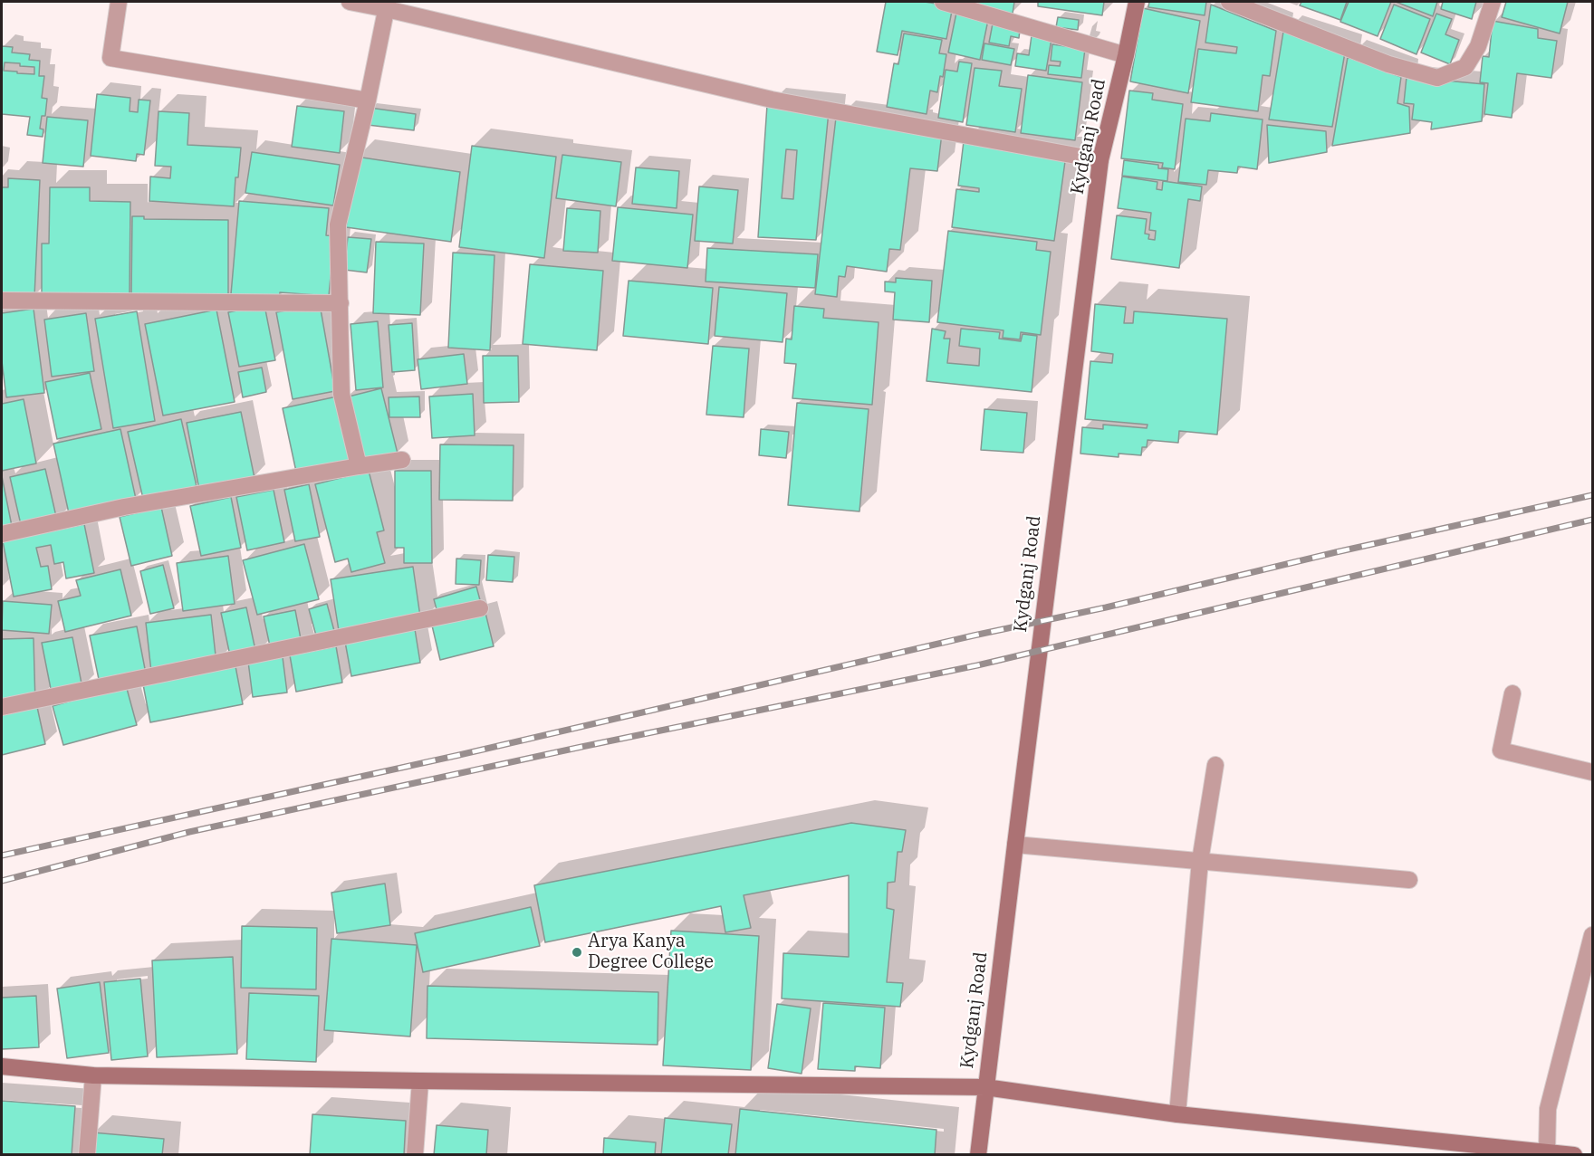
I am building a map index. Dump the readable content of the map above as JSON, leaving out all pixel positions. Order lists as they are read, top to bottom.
{
  "streets": {
    "main road": ["Kydganj Road"]
  },
  "places": ["Arya Kanya Degree College"]
}
